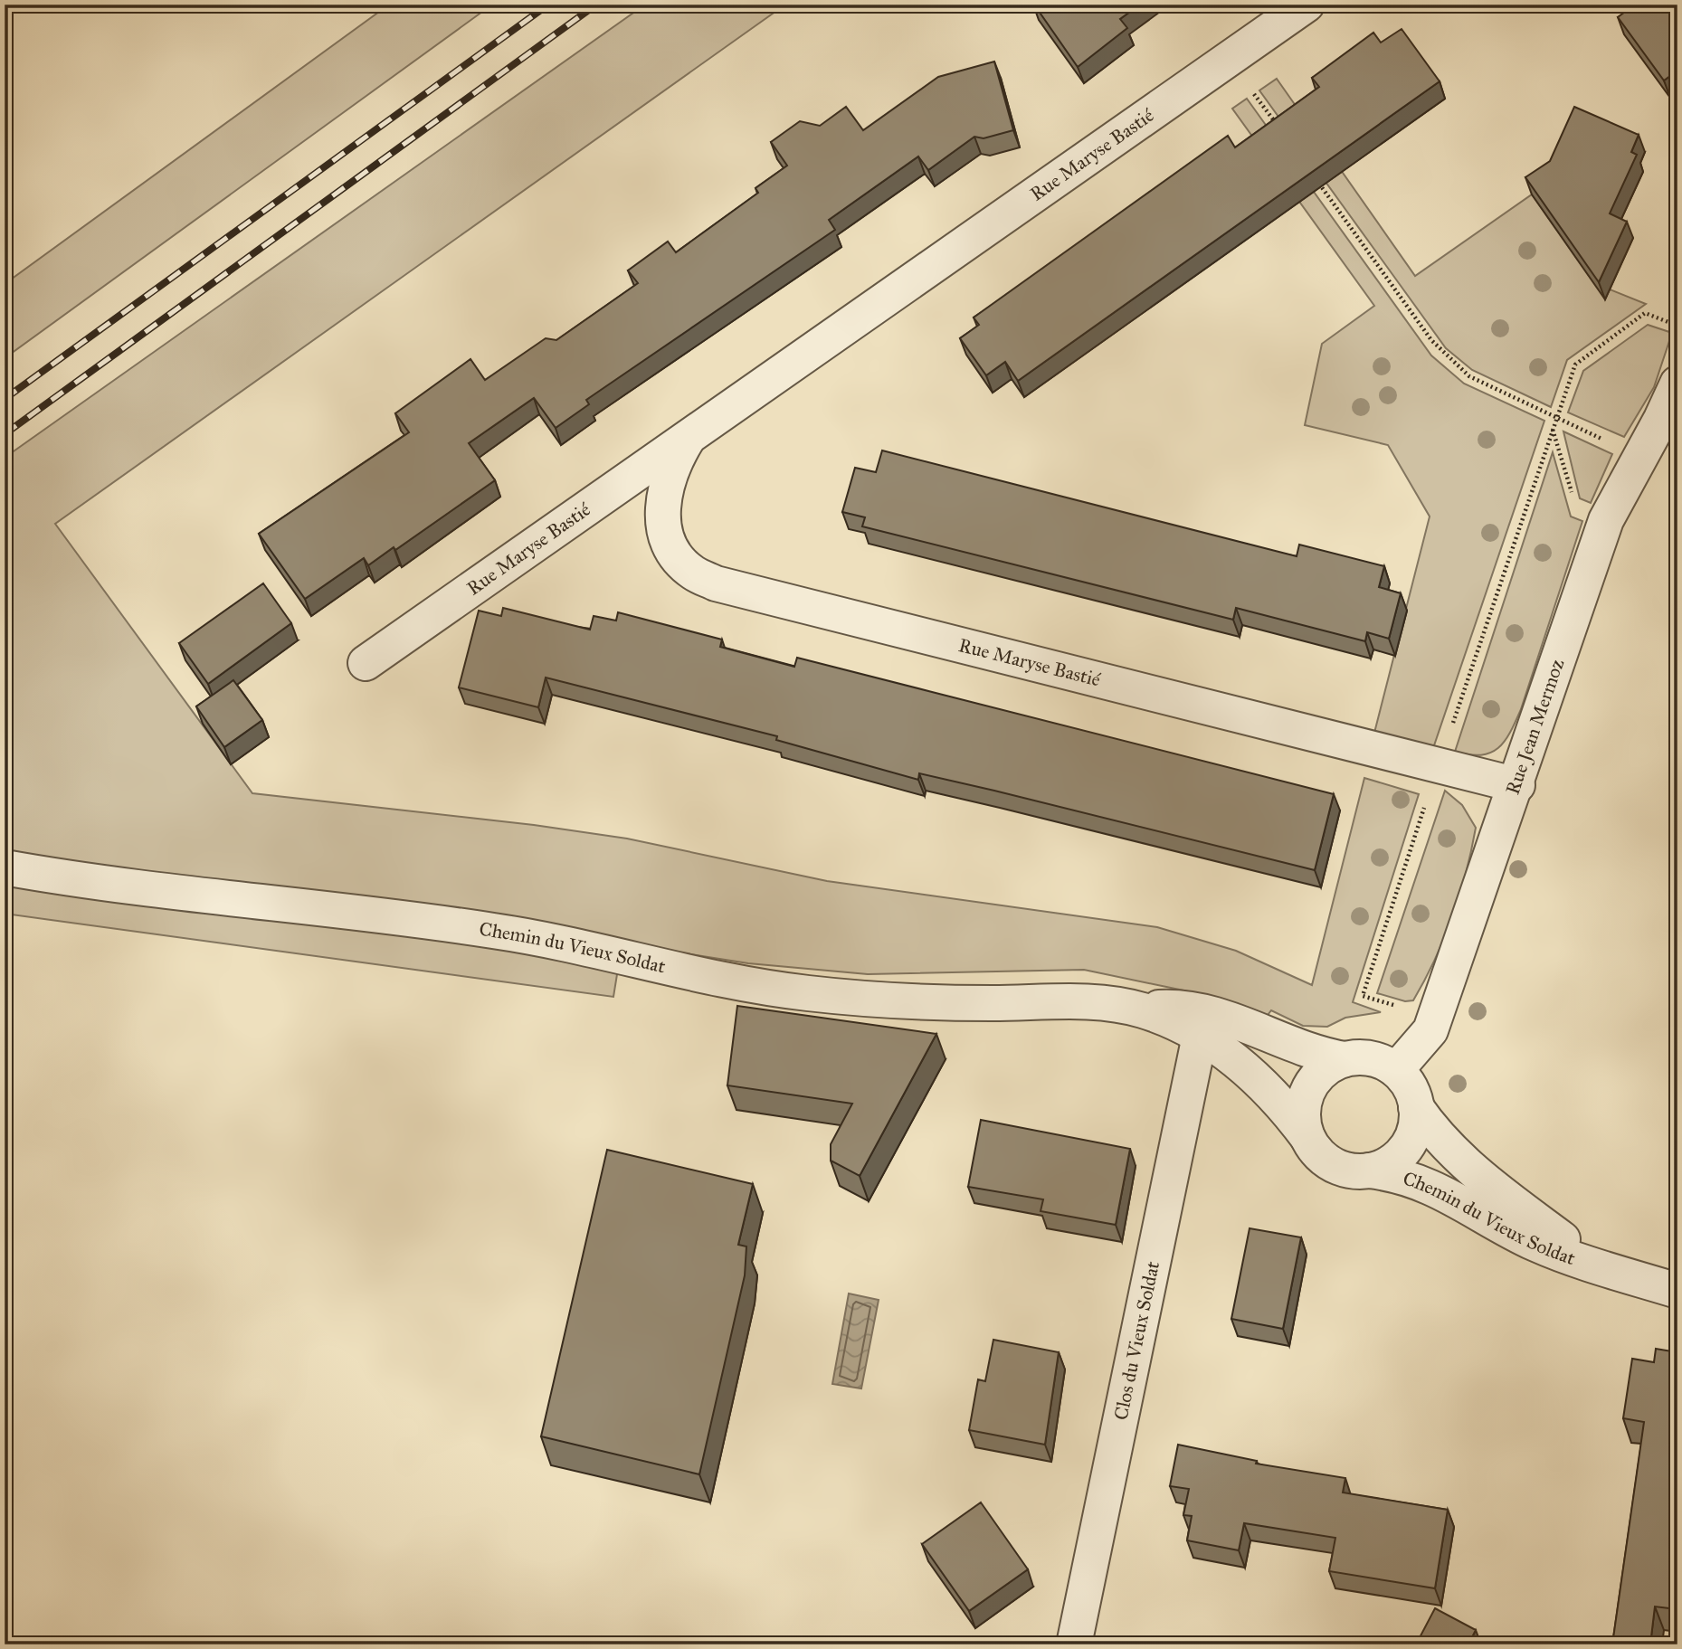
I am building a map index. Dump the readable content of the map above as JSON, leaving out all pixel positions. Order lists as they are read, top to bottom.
{
  "streets": {
    "street": [
      "Rue Maryse Bastié",
      "Rue Jean Mermoz",
      "Chemin du Vieux Soldat",
      "Clos du Vieux Soldat"
    ]
  },
  "crossings": [
    ["Rue Maryse Bastié", "Rue Jean Mermoz"],
    ["Rue Jean Mermoz", "Chemin du Vieux Soldat"],
    ["Chemin du Vieux Soldat", "Clos du Vieux Soldat"]
  ]
}
